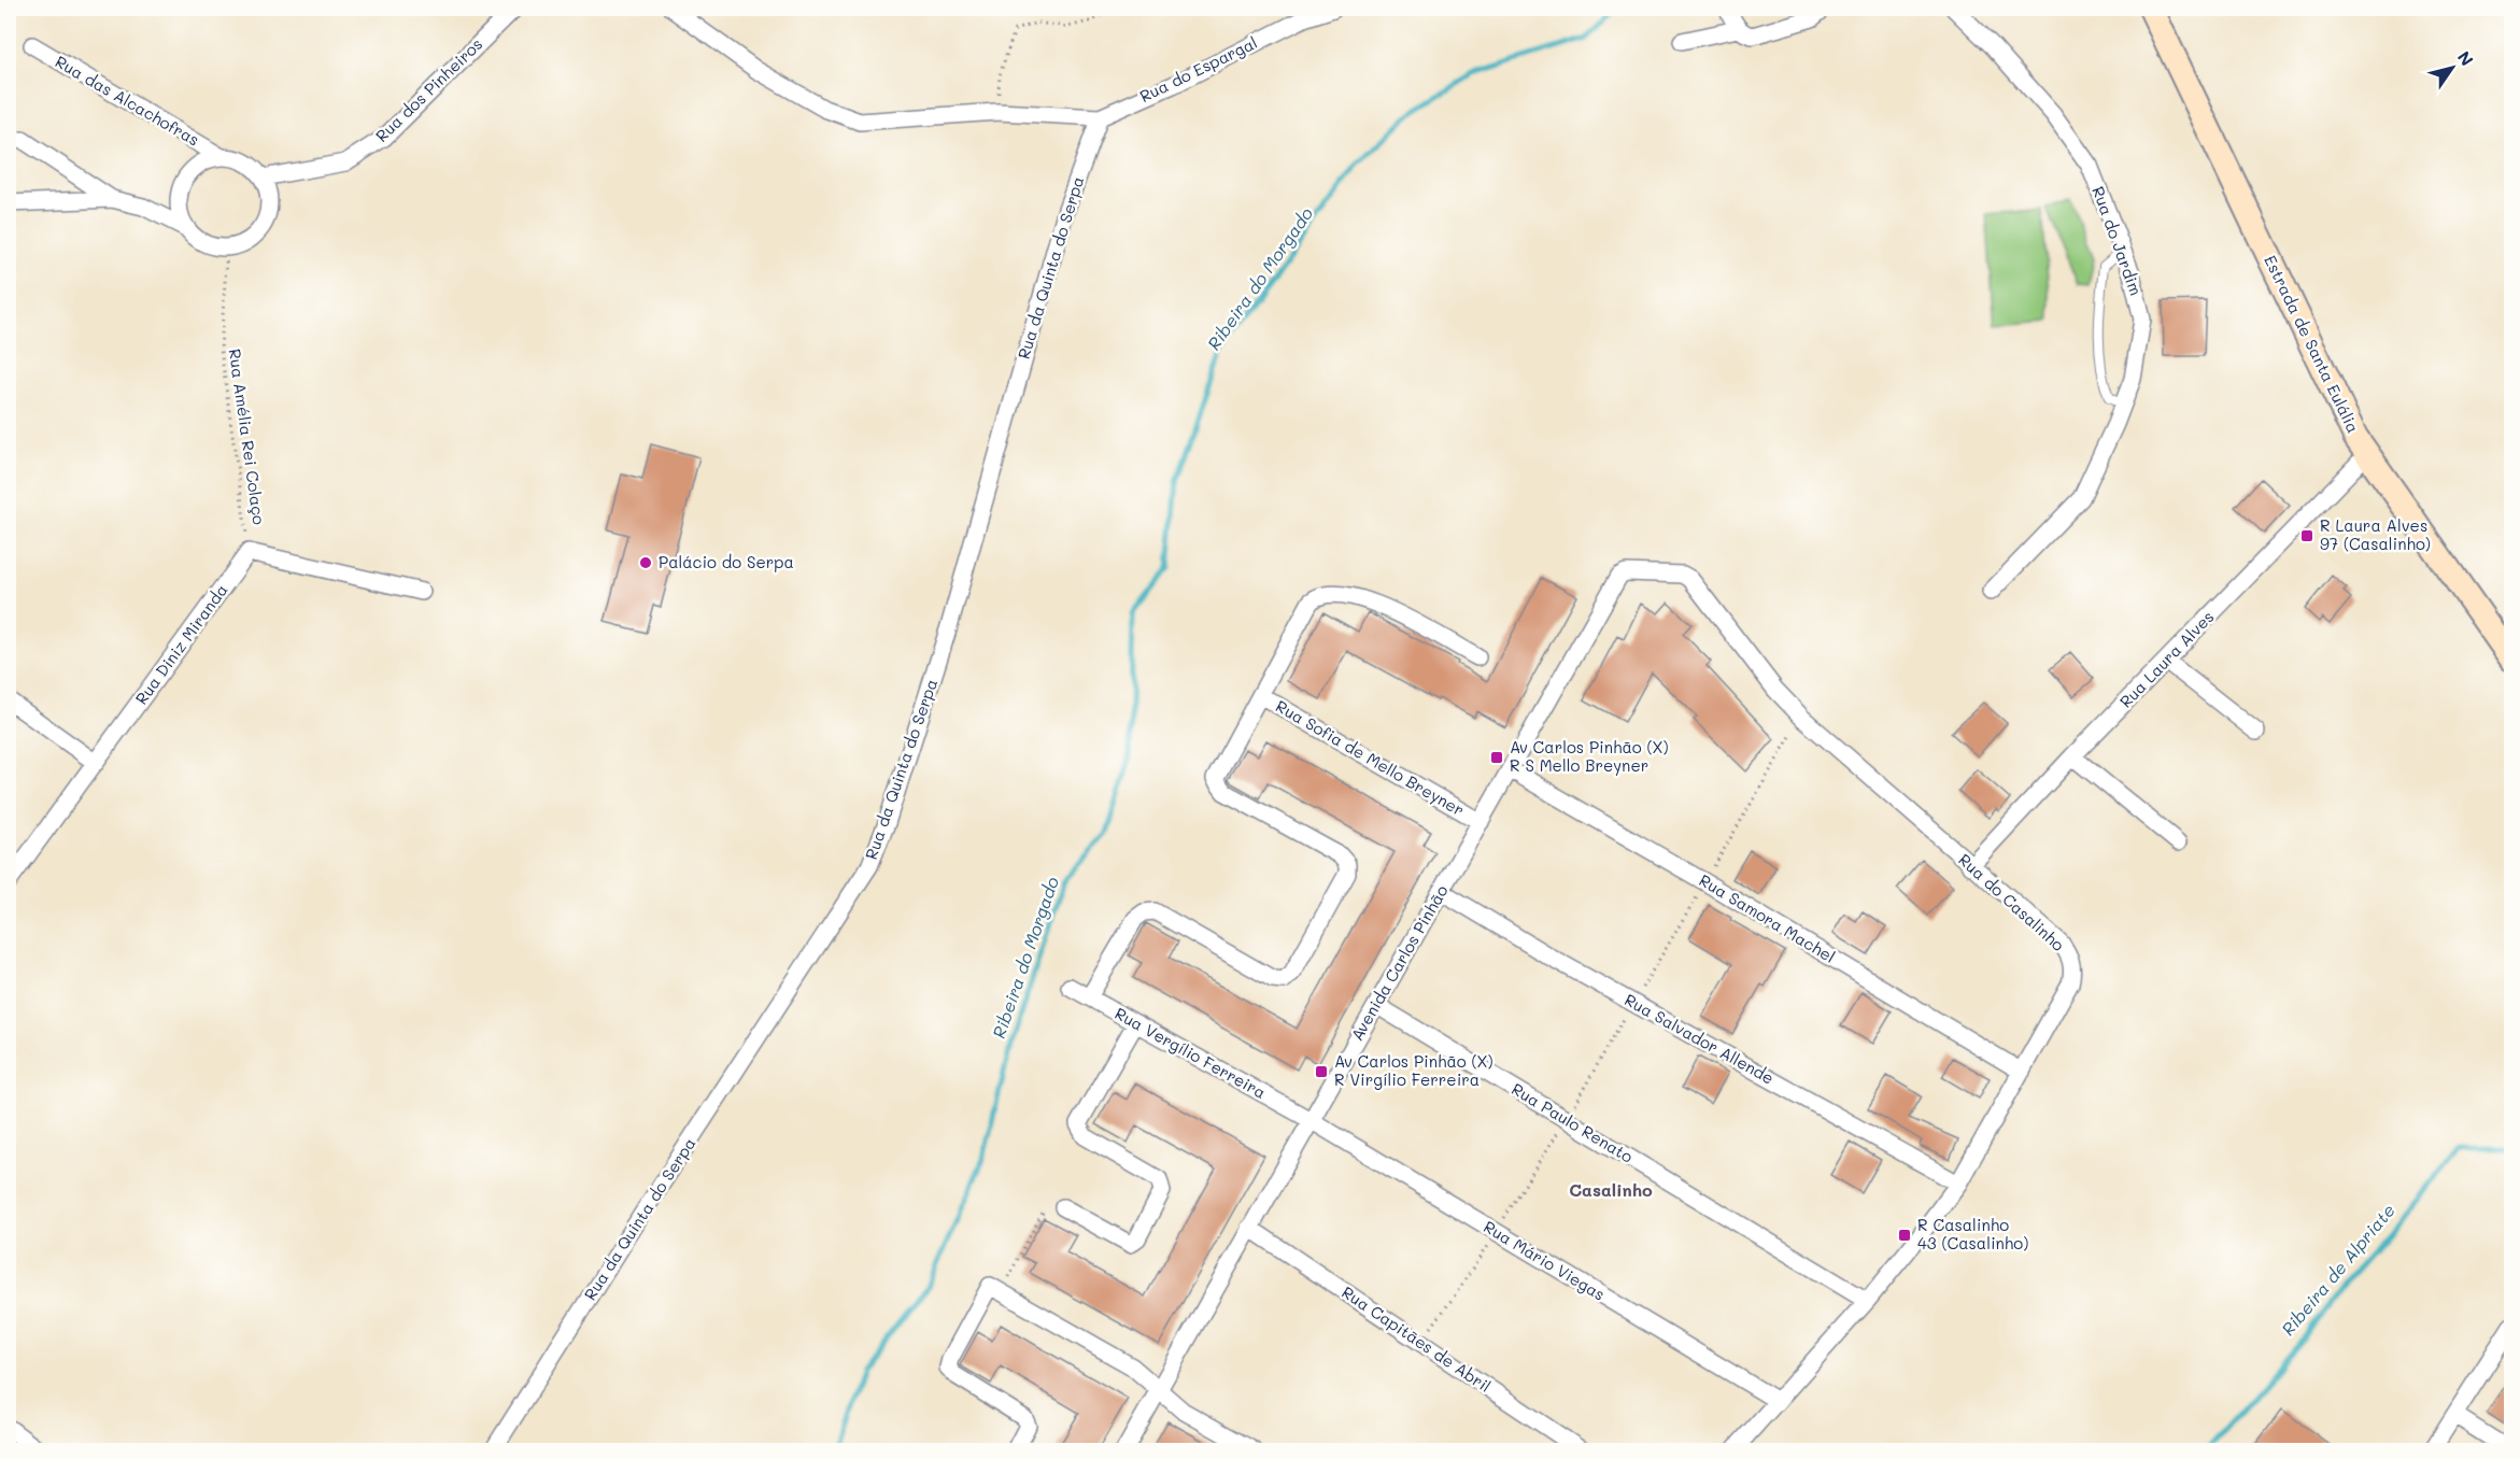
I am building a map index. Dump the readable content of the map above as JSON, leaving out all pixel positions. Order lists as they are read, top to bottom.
{
  "streets": {
    "street": [
      "Rua do Espargal",
      "Rua dos Pinheiros",
      "Rua das Alcachofras",
      "Rua do Jardim",
      "Rua da Quinta do Serpa",
      "Estrada de Santa Eulália",
      "Rua Diniz Miranda",
      "Rua Laura Alves",
      "Rua Sofia de Mello Breyner",
      "Rua do Casalinho",
      "Rua Samora Machel",
      "Avenida Carlos Pinhão",
      "Rua Salvador Allende",
      "Rua Vergílio Ferreira",
      "Rua Paulo Renato",
      "Rua Mário Viegas",
      "Rua Capitães de Abril"
    ],
    "path": ["Rua Amélia Rei Colaço"]
  },
  "crossings": [
    ["Rua do Espargal", "Rua da Quinta do Serpa"],
    ["Rua dos Pinheiros", "Rua das Alcachofras"],
    ["Rua dos Pinheiros", "Rua Amélia Rei Colaço"],
    ["Rua das Alcachofras", "Rua Amélia Rei Colaço"],
    ["Estrada de Santa Eulália", "Rua Laura Alves"],
    ["Rua Amélia Rei Colaço", "Rua Diniz Miranda"],
    ["Rua Laura Alves", "Rua do Casalinho"],
    ["Rua Sofia de Mello Breyner", "Avenida Carlos Pinhão"],
    ["Rua do Casalinho", "Rua Samora Machel"],
    ["Rua do Casalinho", "Avenida Carlos Pinhão"],
    ["Rua do Casalinho", "Rua Salvador Allende"],
    ["Rua do Casalinho", "Rua Paulo Renato"],
    ["Rua do Casalinho", "Rua Mário Viegas"],
    ["Rua Samora Machel", "Avenida Carlos Pinhão"],
    ["Avenida Carlos Pinhão", "Rua Salvador Allende"],
    ["Avenida Carlos Pinhão", "Rua Vergílio Ferreira"],
    ["Avenida Carlos Pinhão", "Rua Paulo Renato"],
    ["Avenida Carlos Pinhão", "Rua Mário Viegas"],
    ["Avenida Carlos Pinhão", "Rua Capitães de Abril"],
    ["Rua Vergílio Ferreira", "Rua Mário Viegas"]
  ],
  "districts": ["Casalinho"],
  "water": ["Ribeira do Morgado", "Ribeira de Alpriate"],
  "places": {
    "transit": [
      "R Laura Alves 97 (Casalinho)",
      "Av Carlos Pinhão (X) R S Mello Breyner",
      "Av Carlos Pinhão (X) R Virgílio Ferreira",
      "R Casalinho 43 (Casalinho)"
    ],
    "other": ["Palácio do Serpa"]
  },
  "north": "top right"
}
